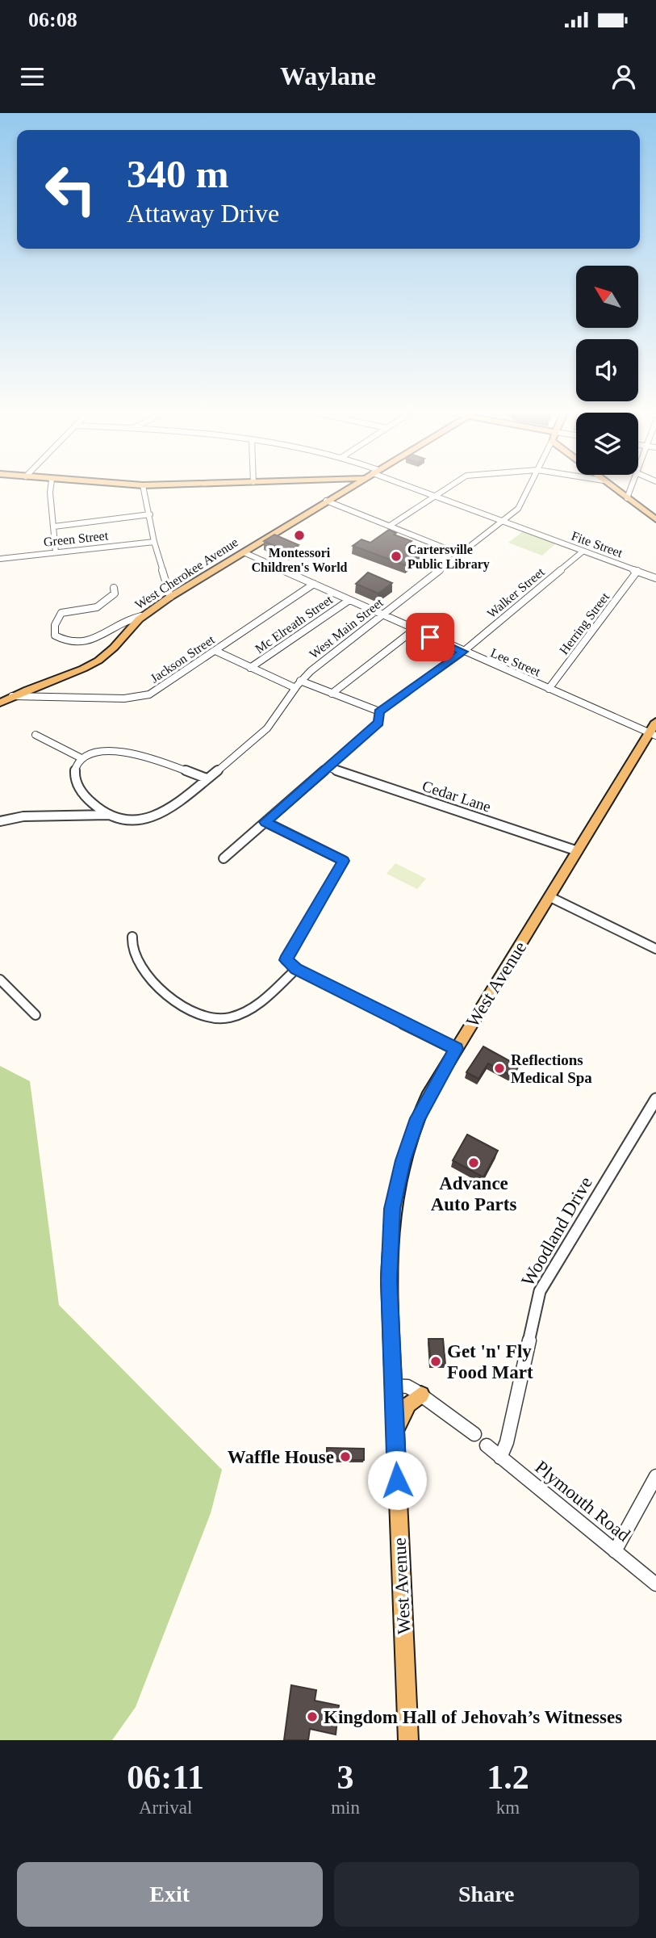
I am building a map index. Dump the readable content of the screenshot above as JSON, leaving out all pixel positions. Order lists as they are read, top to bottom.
{
  "streets": {
    "main road": ["West Cherokee Avenue", "West Avenue"],
    "street": [
      "Green Street",
      "Fite Street",
      "Walker Street",
      "Herring Street",
      "Mc Elreath Street",
      "West Main Street",
      "Jackson Street",
      "Lee Street",
      "Cedar Lane",
      "Woodland Drive",
      "Plymouth Road"
    ]
  },
  "crossings": [
    ["Fite Street", "Walker Street"],
    ["Fite Street", "Herring Street"],
    ["Fite Street", "West Main Street"],
    ["West Cherokee Avenue", "Jackson Street"],
    ["West Cherokee Avenue", "Lee Street"],
    ["Walker Street", "Lee Street"],
    ["Herring Street", "Lee Street"],
    ["Mc Elreath Street", "Lee Street"],
    ["West Main Street", "Lee Street"],
    ["Jackson Street", "Lee Street"],
    ["Lee Street", "West Avenue"],
    ["Cedar Lane", "West Avenue"],
    ["Woodland Drive", "Plymouth Road"]
  ],
  "places": [
    "Montessori Children's World",
    "Cartersville Public Library",
    "Reflections Medical Spa",
    "Advance Auto Parts",
    "Get 'n' Fly Food Mart",
    "Waffle House",
    "Kingdom Hall of Jehovah’s Witnesses"
  ],
  "north": "top left",
  "page": {
    "status": "06:08",
    "header": "Waylane",
    "turn": ["340 m", "Attaway Drive"],
    "eta": [
      "06:11",
      "Arrival",
      "3",
      "min",
      "1.2",
      "km"
    ],
    "buttons": ["Exit", "Share"]
  }
}
